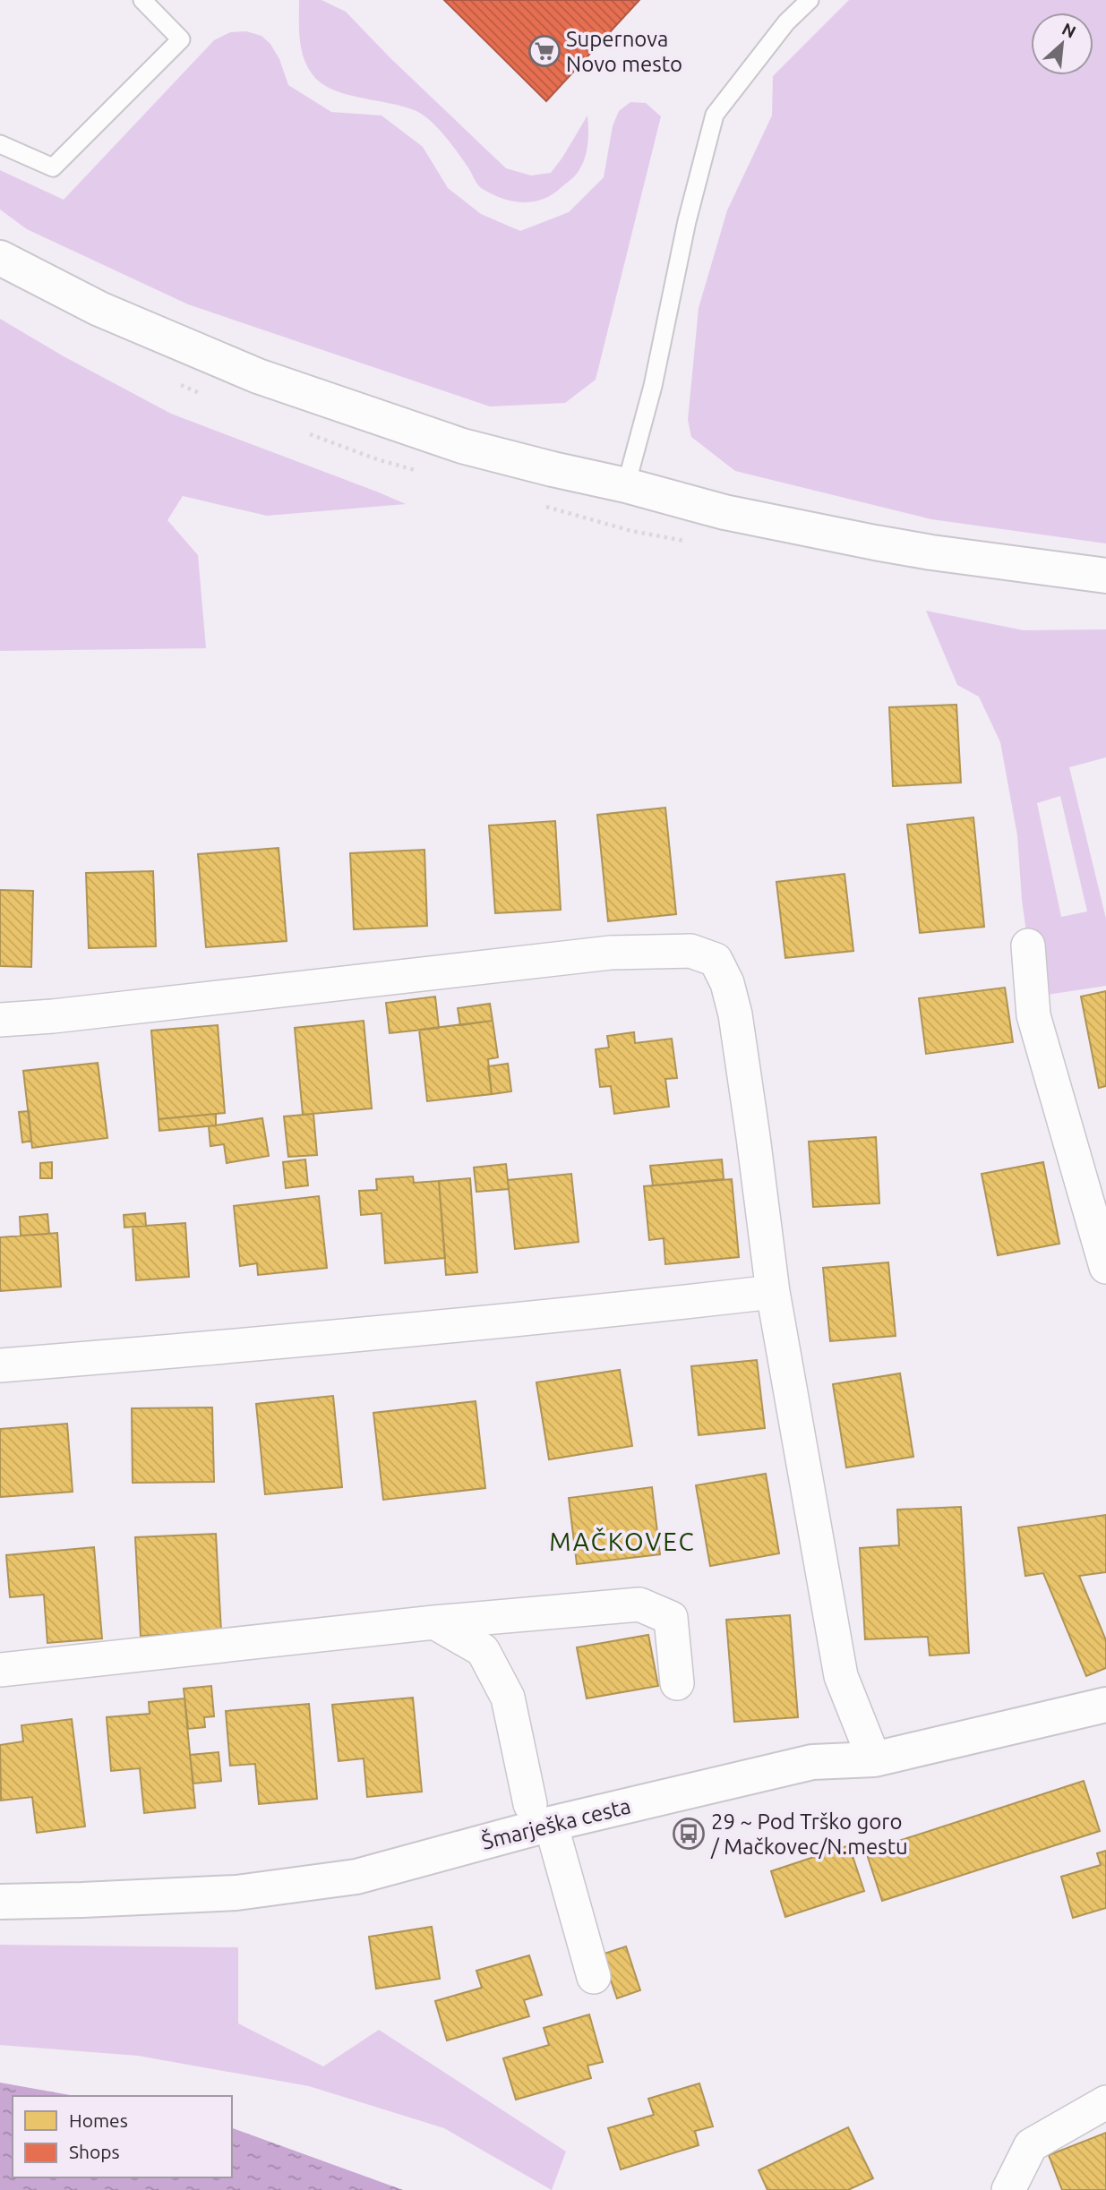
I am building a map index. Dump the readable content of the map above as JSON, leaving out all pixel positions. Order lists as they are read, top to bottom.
{
  "streets": {
    "main road": ["Šmarješka cesta"]
  },
  "districts": ["MAČKOVEC"],
  "places": {
    "supermarket": ["Supernova Novo mesto"],
    "bus stop": ["29 ~ Pod Trško goro / Mačkovec/N.mestu"]
  },
  "legend": ["Homes", "Shops"],
  "north": "top right"
}
